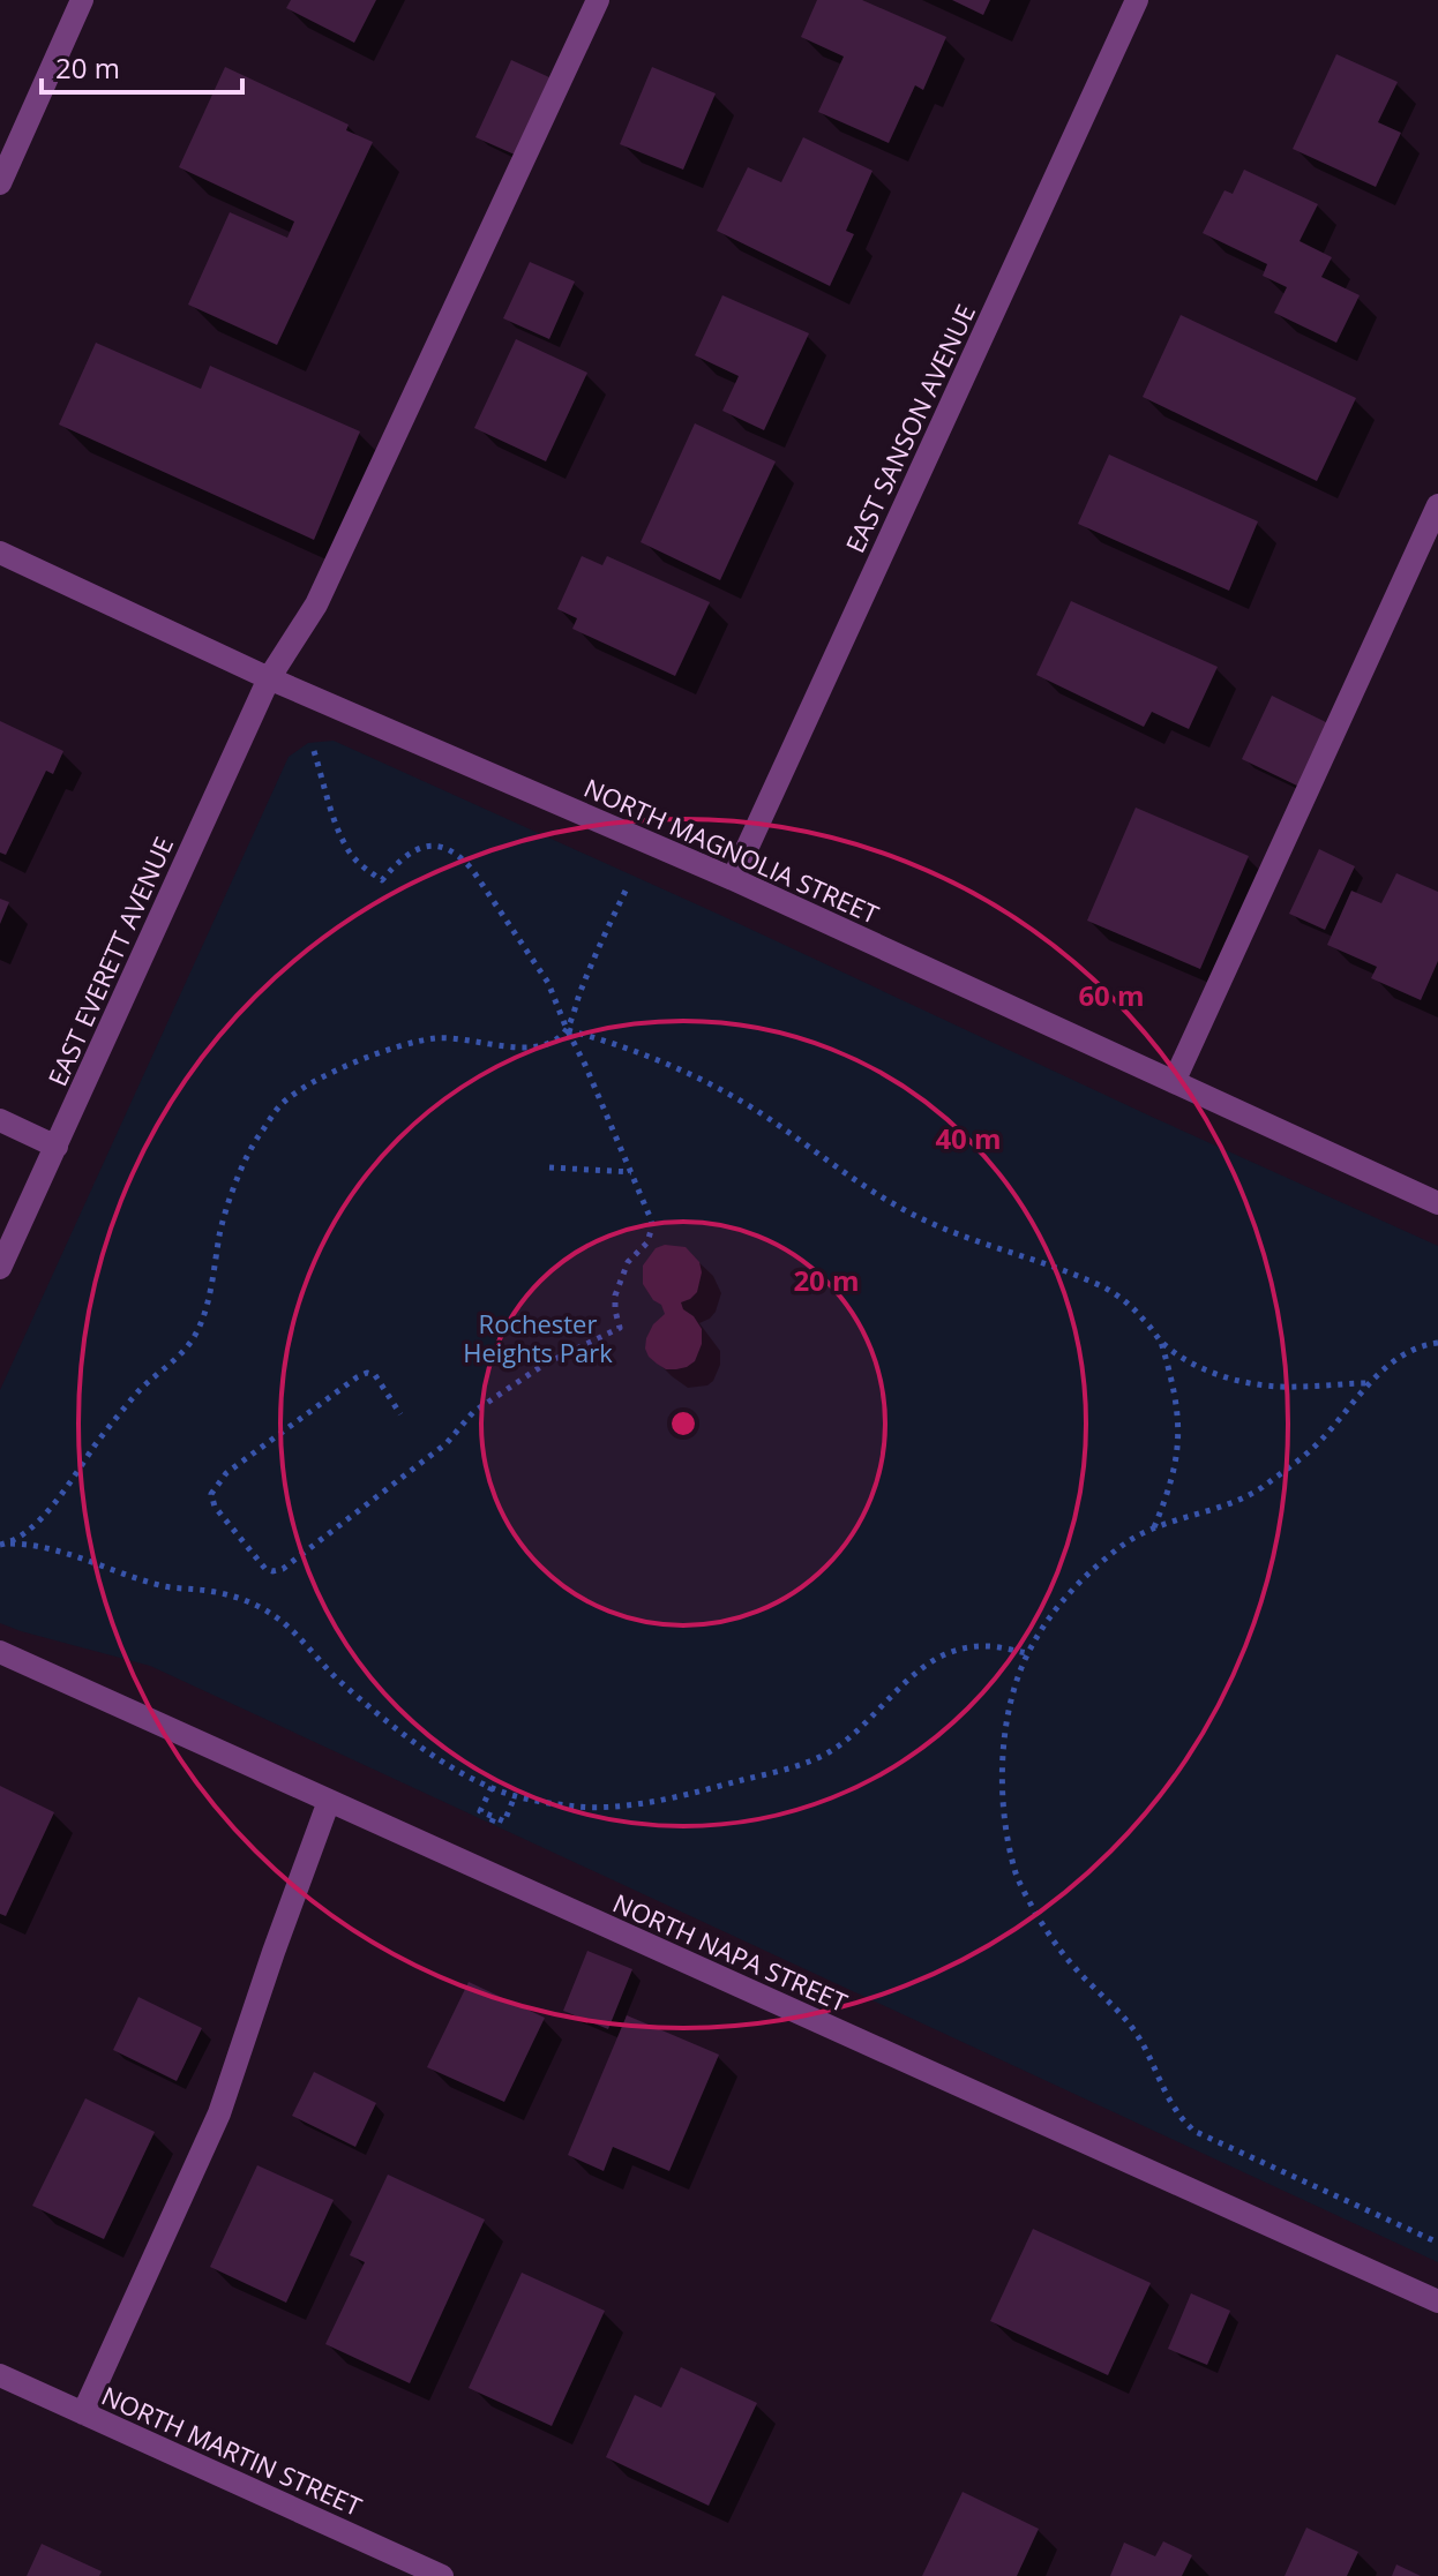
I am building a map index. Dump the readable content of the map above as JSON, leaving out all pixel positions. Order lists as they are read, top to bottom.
{
  "streets": {
    "street": [
      "EAST SANSON AVENUE",
      "NORTH MAGNOLIA STREET",
      "EAST EVERETT AVENUE",
      "NORTH NAPA STREET",
      "NORTH MARTIN STREET"
    ]
  },
  "crossings": [
    ["EAST SANSON AVENUE", "NORTH MAGNOLIA STREET"],
    ["NORTH MAGNOLIA STREET", "EAST EVERETT AVENUE"]
  ],
  "parks": ["Rochester Heights Park"],
  "scale_bar": "20 m",
  "rings": ["60 m", "40 m", "20 m"]
}
